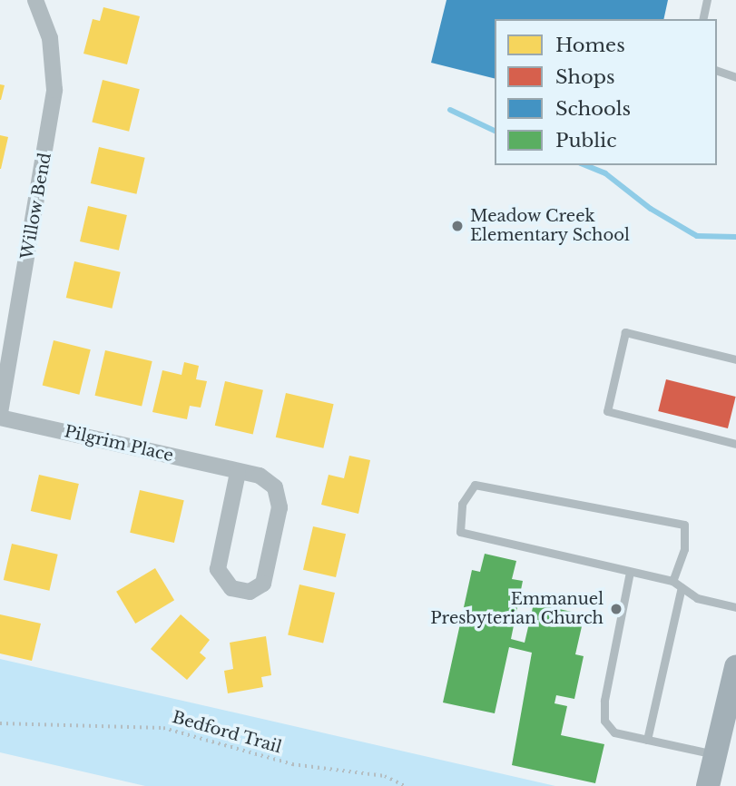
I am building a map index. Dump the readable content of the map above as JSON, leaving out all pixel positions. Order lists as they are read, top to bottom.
{
  "streets": {
    "street": ["Willow Bend", "Pilgrim Place"],
    "path": ["Bedford Trail"]
  },
  "crossings": [
    ["Willow Bend", "Pilgrim Place"]
  ],
  "places": ["Meadow Creek Elementary School", "Emmanuel Presbyterian Church"],
  "legend": [
    "Homes",
    "Shops",
    "Schools",
    "Public"
  ]
}
